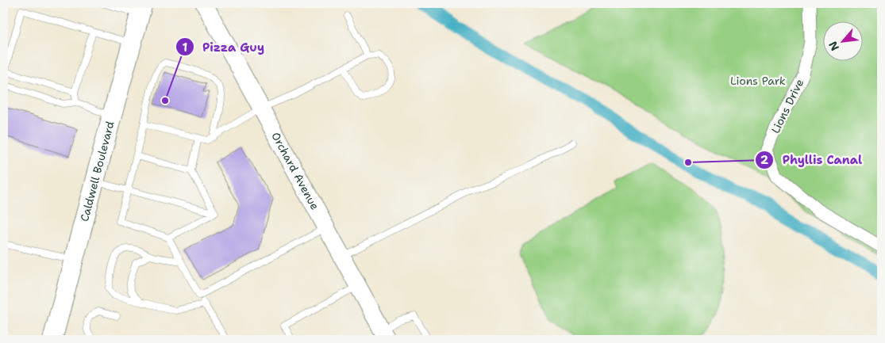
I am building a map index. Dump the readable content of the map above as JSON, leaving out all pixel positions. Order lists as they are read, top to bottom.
{
  "streets": {
    "main road": ["Caldwell Boulevard"],
    "street": ["Lions Drive", "Orchard Avenue"]
  },
  "parks": ["Lions Park"],
  "places": ["Pizza Guy", "Phyllis Canal"],
  "north": "bottom left"
}
